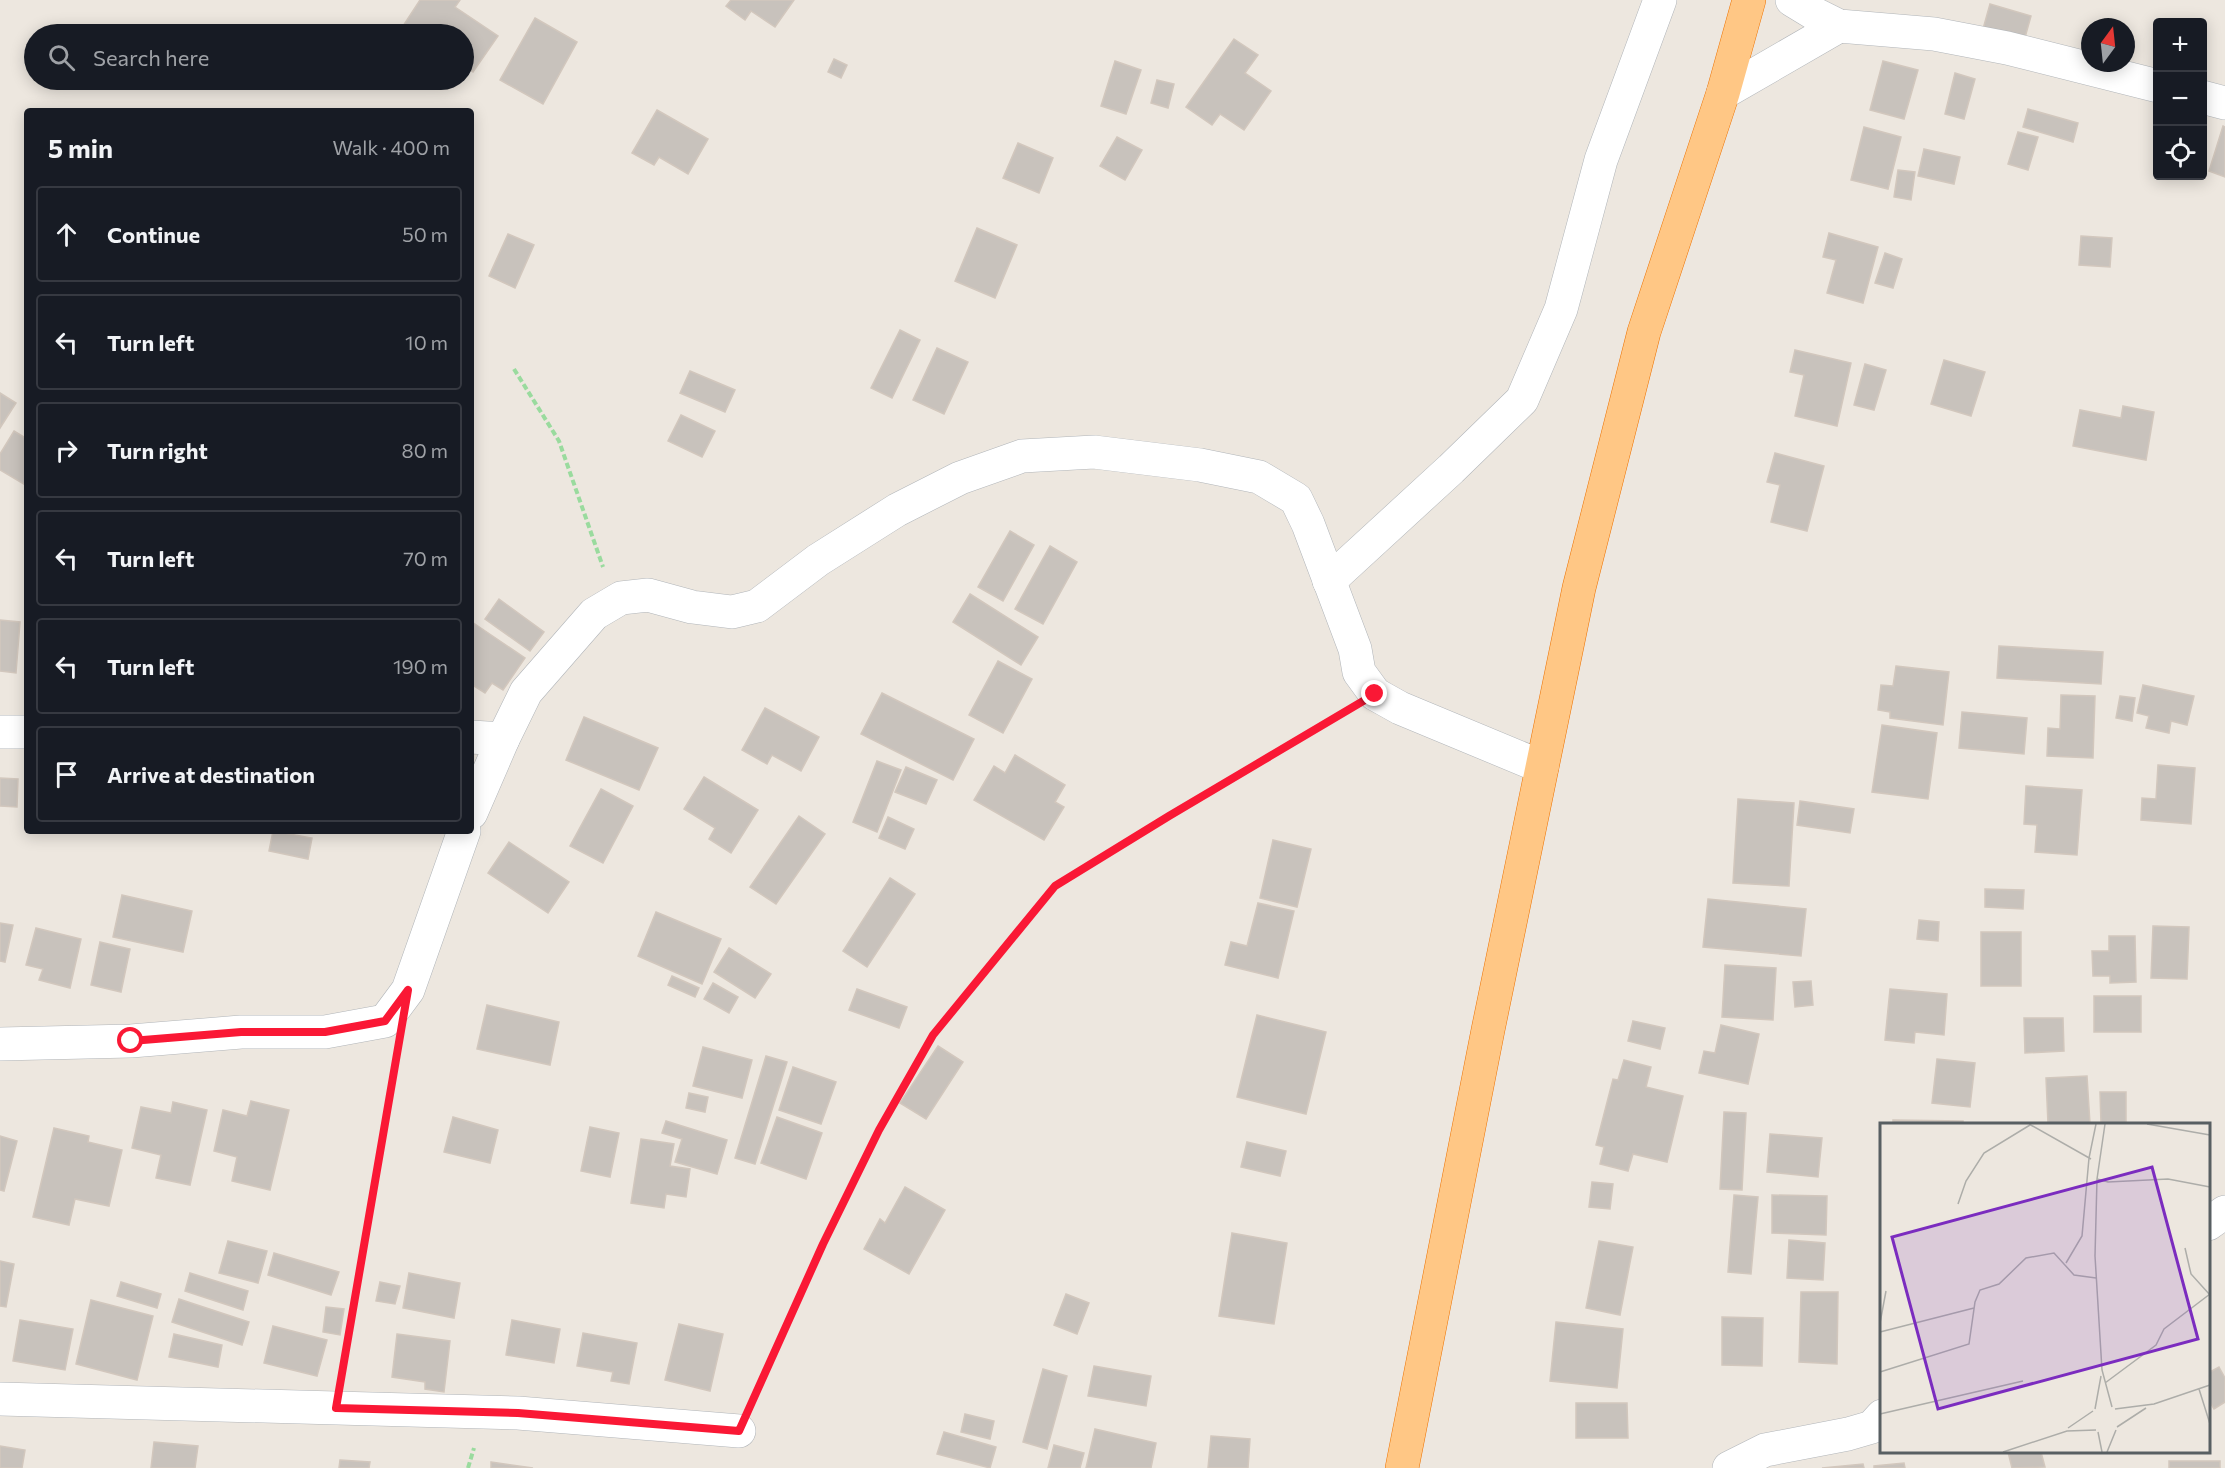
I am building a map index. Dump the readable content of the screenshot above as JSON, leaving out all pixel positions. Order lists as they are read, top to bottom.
{
  "north": "top",
  "page": {
    "map_buttons": ["+", "−"],
    "search": "Search here",
    "heading": ["5 min", "Walk · 400 m"],
    "list": [
      ["Continue", "50 m"],
      ["Turn left", "10 m"],
      ["Turn right", "80 m"],
      ["Turn left", "70 m"],
      ["Turn left", "190 m"],
      "Arrive at destination"
    ]
  }
}
